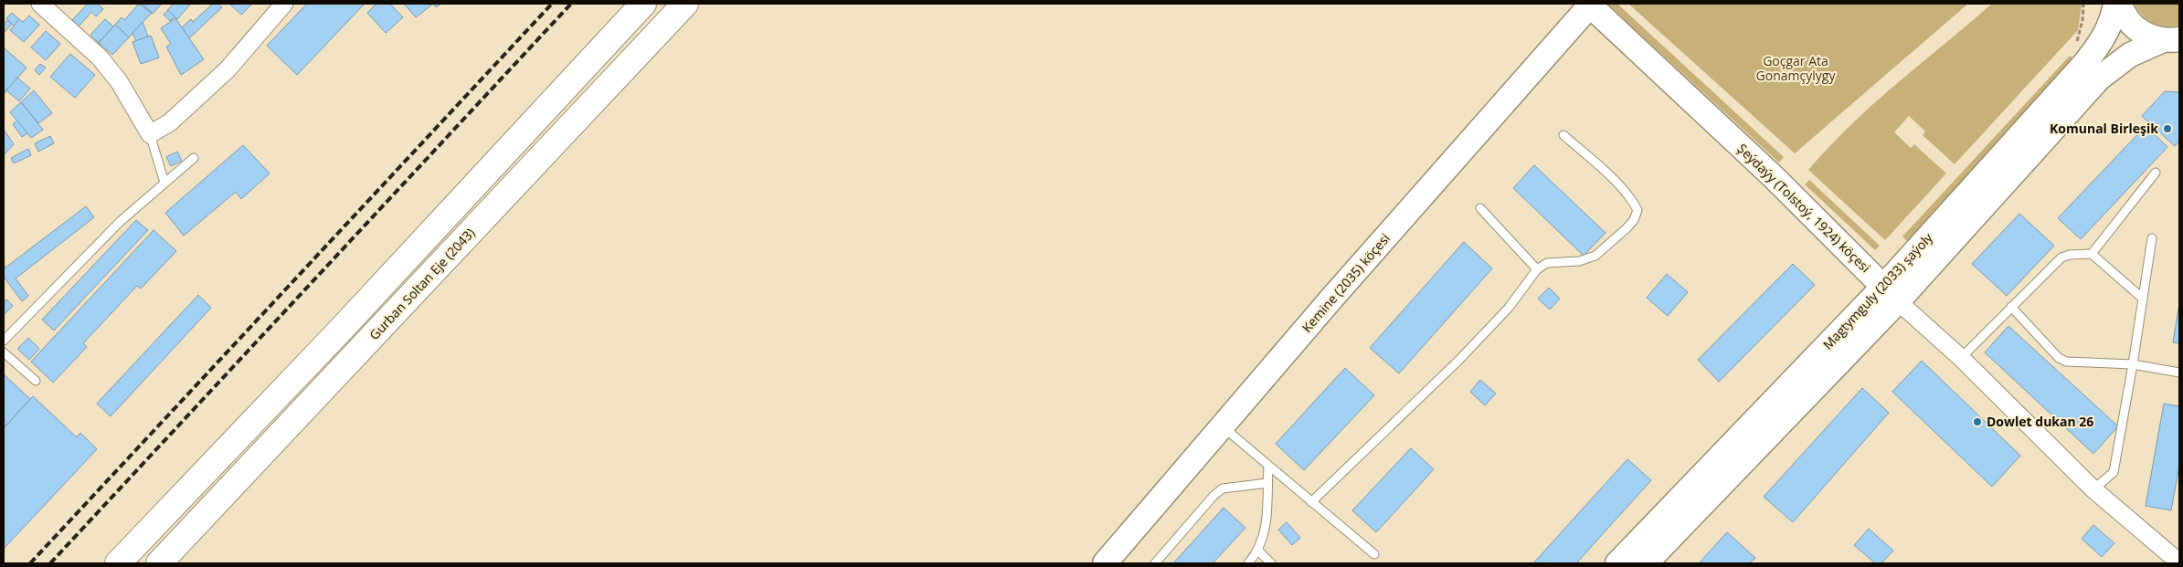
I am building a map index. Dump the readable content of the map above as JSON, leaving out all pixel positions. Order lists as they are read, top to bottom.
{
  "streets": {
    "highway": ["Gurban Soltan Eje (2043)"],
    "main road": ["Şeýdaýy (Tolstoý, 1924) köçesi", "Kemine (2035) köçesi", "Magtymguly (2033) şaýoly"]
  },
  "crossings": [
    ["Şeýdaýy (Tolstoý, 1924) köçesi", "Kemine (2035) köçesi"],
    ["Şeýdaýy (Tolstoý, 1924) köçesi", "Magtymguly (2033) şaýoly"]
  ],
  "parks": ["Goçgar Ata Gonamçylygy"],
  "places": ["Komunal Birleşik", "Dowlet dukan 26"]
}
